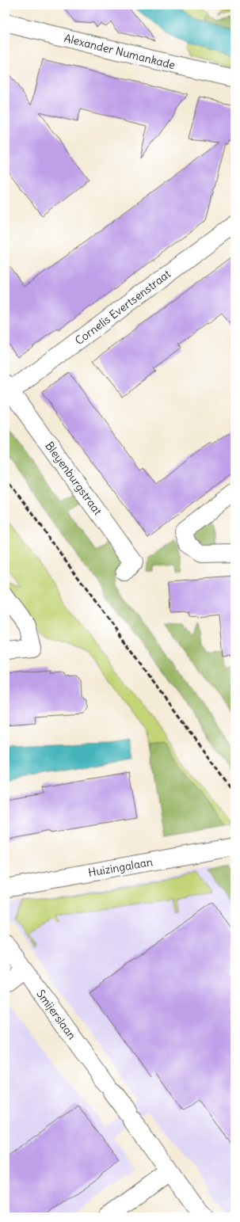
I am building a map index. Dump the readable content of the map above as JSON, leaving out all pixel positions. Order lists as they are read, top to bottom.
{
  "streets": {
    "street": [
      "Alexander Numankade",
      "Cornelis Evertsenstraat",
      "Bleyenburgstraat",
      "Huizingalaan",
      "Smijerslaan"
    ]
  },
  "crossings": [
    ["Cornelis Evertsenstraat", "Bleyenburgstraat"]
  ]
}
